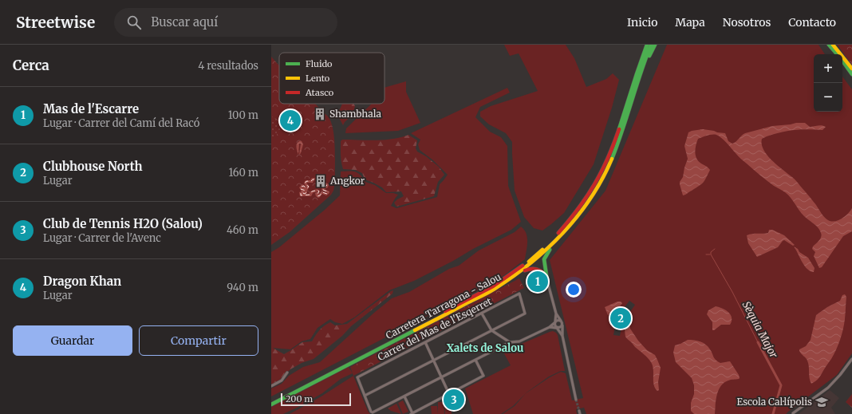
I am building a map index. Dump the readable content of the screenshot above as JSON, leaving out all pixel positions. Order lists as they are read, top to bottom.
{
  "streets": {
    "main road": ["Carretera Tarragona - Salou"],
    "street": ["Carrer del Mas de l'Esqerret"]
  },
  "districts": ["Xalets de Salou"],
  "water": ["Sèquia Major"],
  "places": {
    "building": ["Shambhala", "Angkor"],
    "school or university": ["Escola Cal·lípolis"]
  },
  "legend": ["Fluido", "Lento", "Atasco"],
  "scale_bar": "200 m",
  "page": {
    "header": "Streetwise",
    "search": "Buscar aquí",
    "nav": [
      "Inicio",
      "Mapa",
      "Nosotros",
      "Contacto"
    ],
    "heading": ["Cerca", "4 resultados"],
    "map_buttons": ["+", "−"],
    "list": [
      {
        "mark": "1",
        "name": "Mas de l'Escarre",
        "note": "Lugar · Carrer del Camí del Racó",
        "value": "100 m"
      },
      {
        "mark": "2",
        "name": "Clubhouse North",
        "note": "Lugar",
        "value": "160 m"
      },
      {
        "mark": "3",
        "name": "Club de Tennis H2O (Salou)",
        "note": "Lugar · Carrer de l'Avenc",
        "value": "460 m"
      },
      {
        "mark": "4",
        "name": "Dragon Khan",
        "note": "Lugar",
        "value": "940 m"
      }
    ],
    "pins": [
      "4",
      "1",
      "2",
      "3"
    ],
    "buttons": ["Guardar", "Compartir"],
    "scale": "200 m"
  }
}
